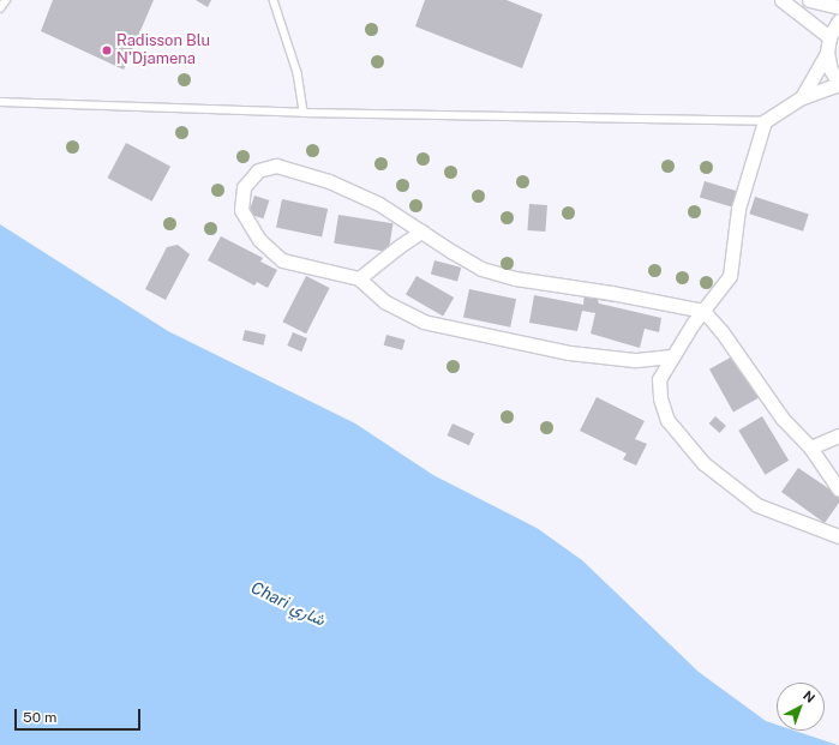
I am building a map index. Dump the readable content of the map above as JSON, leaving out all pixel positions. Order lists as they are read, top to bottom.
{
  "water": ["Chari شاري"],
  "places": ["Radisson Blu N'Djamena"],
  "scale_bar": "50 m",
  "north": "top right"
}
